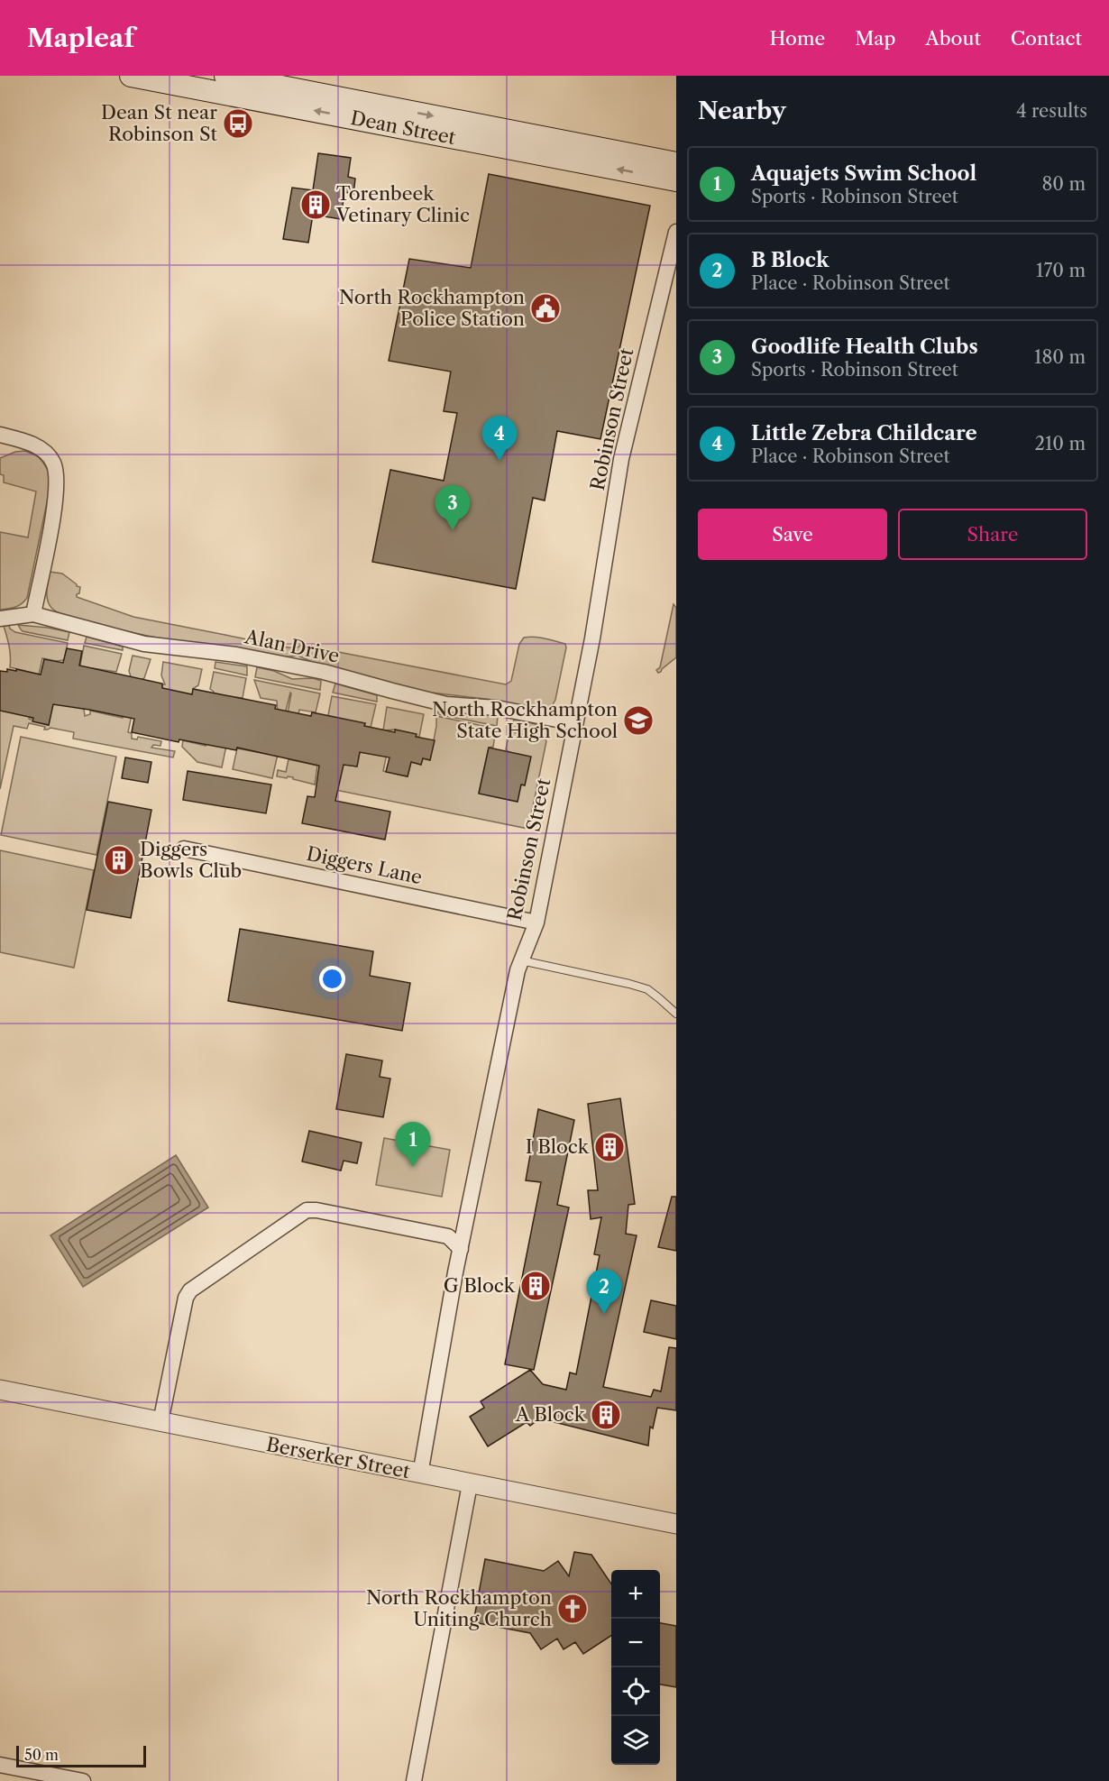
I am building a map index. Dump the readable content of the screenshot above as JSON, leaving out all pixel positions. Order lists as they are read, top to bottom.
{
  "streets": {
    "main road": ["Dean Street"],
    "street": [
      "Robinson Street",
      "Alan Drive",
      "Diggers Lane",
      "Berserker Street"
    ]
  },
  "crossings": [
    ["Robinson Street", "Alan Drive"],
    ["Robinson Street", "Diggers Lane"],
    ["Robinson Street", "Berserker Street"]
  ],
  "places": {
    "bus stop": ["Dean St near Robinson St"],
    "building": [
      "Torenbeek Vetinary Clinic",
      "Diggers Bowls Club",
      "I Block",
      "G Block",
      "A Block"
    ],
    "public building": ["North Rockhampton Police Station"],
    "school or university": ["North Rockhampton State High School"],
    "church": ["North Rockhampton Uniting Church"]
  },
  "scale_bar": "50 m",
  "page": {
    "header": "Mapleaf",
    "nav": [
      "Home",
      "Map",
      "About",
      "Contact"
    ],
    "heading": ["Nearby", "4 results"],
    "list": [
      {
        "mark": "1",
        "name": "Aquajets Swim School",
        "note": "Sports · Robinson Street",
        "value": "80 m"
      },
      {
        "mark": "2",
        "name": "B Block",
        "note": "Place · Robinson Street",
        "value": "170 m"
      },
      {
        "mark": "3",
        "name": "Goodlife Health Clubs",
        "note": "Sports · Robinson Street",
        "value": "180 m"
      },
      {
        "mark": "4",
        "name": "Little Zebra Childcare",
        "note": "Place · Robinson Street",
        "value": "210 m"
      }
    ],
    "pins": [
      "4",
      "3",
      "1",
      "2"
    ],
    "buttons": ["Save", "Share"],
    "map_buttons": ["+", "−"],
    "scale": "50 m"
  }
}
